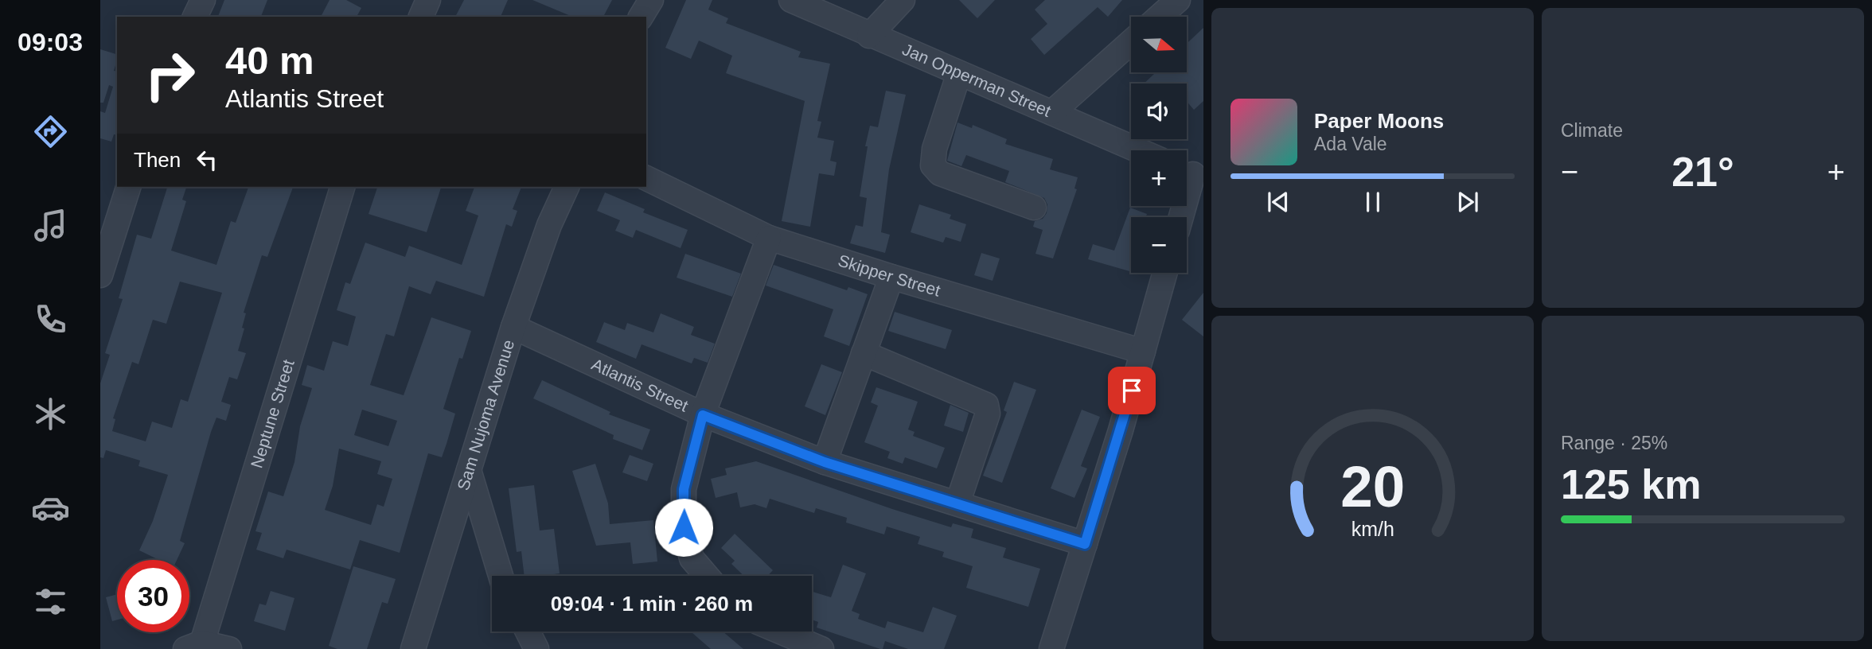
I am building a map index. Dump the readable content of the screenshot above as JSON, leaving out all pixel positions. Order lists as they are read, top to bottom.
{
  "streets": {
    "street": [
      "Jan Opperman Street",
      "Skipper Street",
      "Atlantis Street",
      "Neptune Street",
      "Sam Nujoma Avenue"
    ]
  },
  "crossings": [
    ["Atlantis Street", "Sam Nujoma Avenue"]
  ],
  "north": "right",
  "page": {
    "tabs": "09:03",
    "tile": [
      "Climate",
      ["Range · 25%", "125 km"]
    ],
    "map_buttons": ["+", "−"],
    "turn": ["40 m", "Atlantis Street"],
    "song": ["Paper Moons", "Ada Vale"],
    "then": "Then",
    "heat": ["−", "21°", "+"],
    "limit": "30",
    "trip": "09:04 · 1 min · 260 m",
    "gauge": ["20", "km/h"]
  }
}
